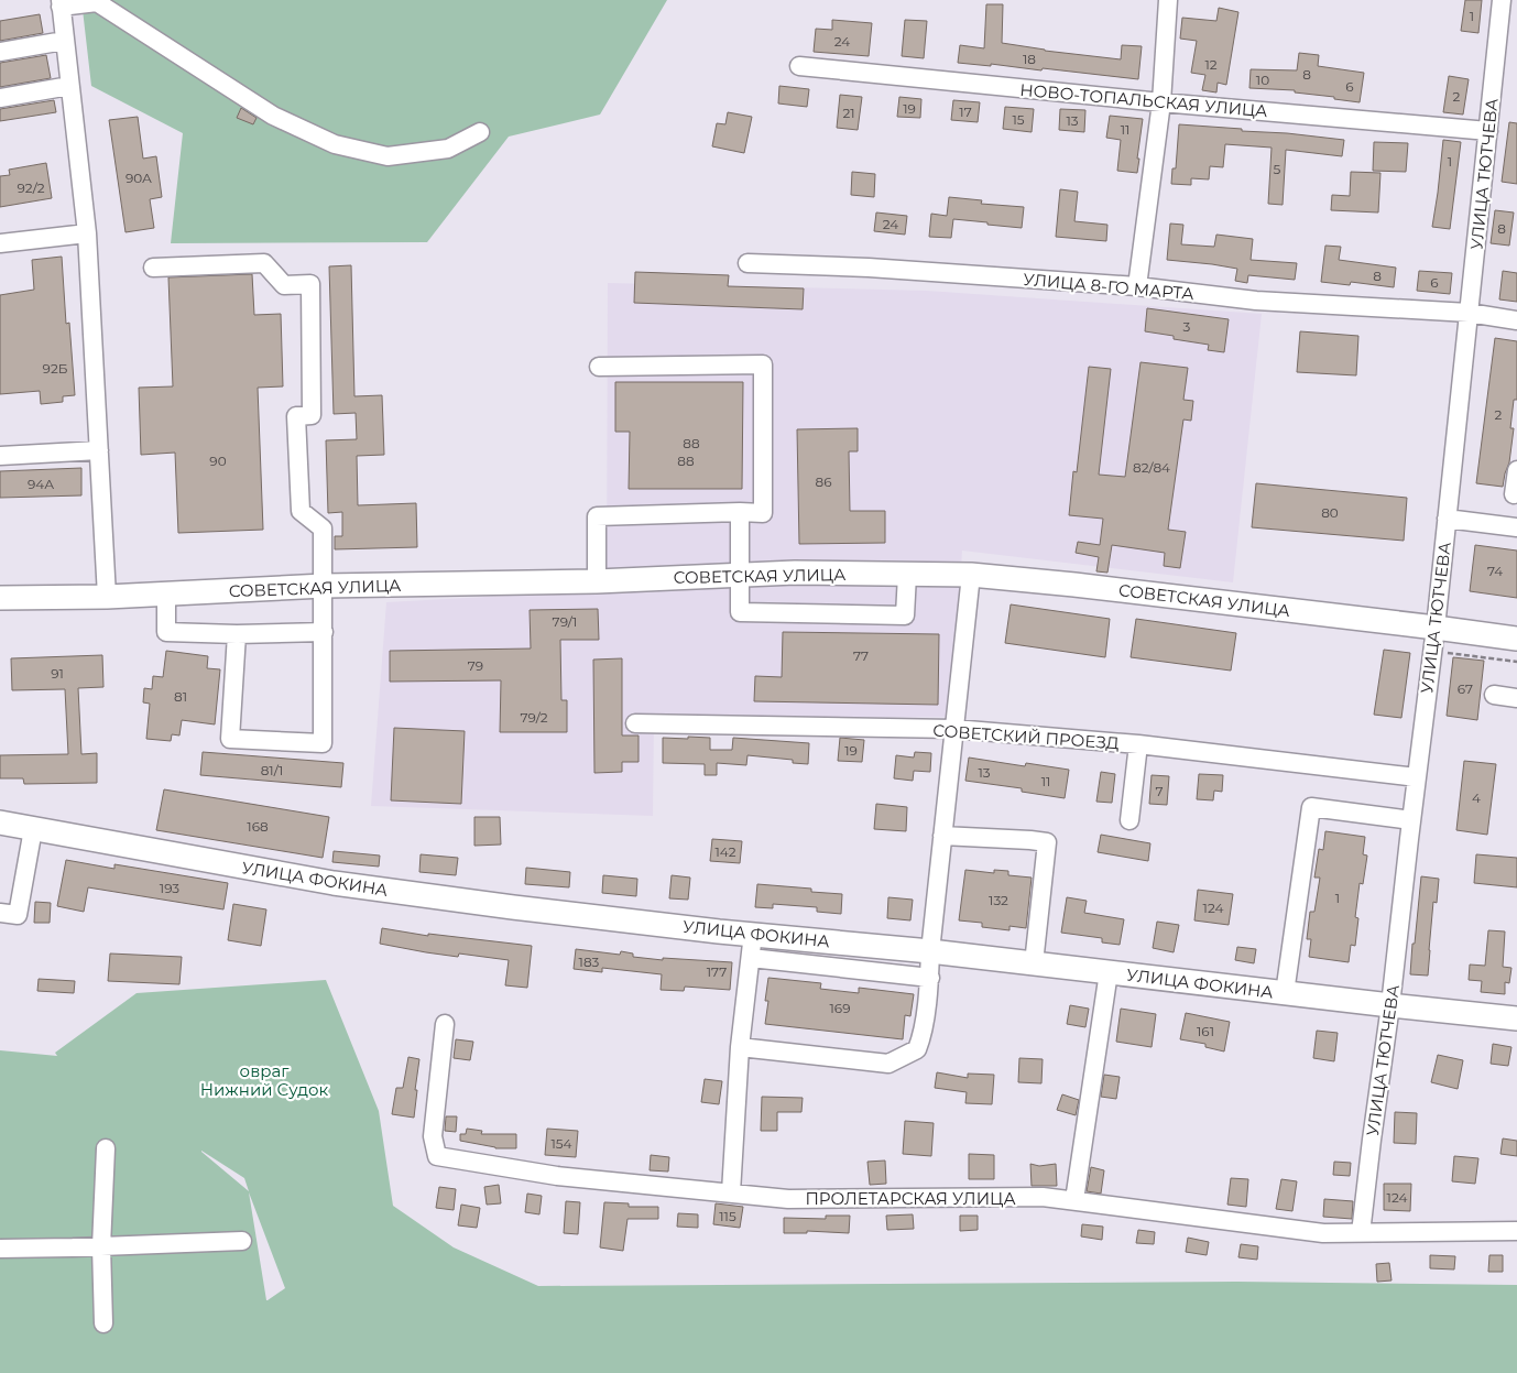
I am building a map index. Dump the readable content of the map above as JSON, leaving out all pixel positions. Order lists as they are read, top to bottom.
{
  "streets": {
    "main road": ["СОВЕТСКАЯ УЛИЦА", "УЛИЦА ФОКИНА"],
    "street": [
      "НОВО-ТОПАЛЬСКАЯ УЛИЦА",
      "УЛИЦА ТЮТЧЕВА",
      "УЛИЦА 8-ГО МАРТА",
      "СОВЕТСКИЙ ПРОЕЗД",
      "ПРОЛЕТАРСКАЯ УЛИЦА"
    ]
  },
  "crossings": [
    ["НОВО-ТОПАЛЬСКАЯ УЛИЦА", "УЛИЦА ТЮТЧЕВА"],
    ["УЛИЦА ТЮТЧЕВА", "УЛИЦА 8-ГО МАРТА"],
    ["УЛИЦА ТЮТЧЕВА", "СОВЕТСКАЯ УЛИЦА"],
    ["УЛИЦА ТЮТЧЕВА", "СОВЕТСКИЙ ПРОЕЗД"],
    ["УЛИЦА ТЮТЧЕВА", "УЛИЦА ФОКИНА"],
    ["УЛИЦА ТЮТЧЕВА", "ПРОЛЕТАРСКАЯ УЛИЦА"]
  ],
  "parks": ["овраг Нижний Судок"],
  "house_numbers": [
    "1",
    "24",
    "18",
    "12",
    "8",
    "10",
    "6",
    "2",
    "19",
    "17",
    "21",
    "15",
    "13",
    "11",
    "1",
    "5",
    "90А",
    "92/2",
    "24",
    "8",
    "8",
    "6",
    "3",
    "92Б",
    "2",
    "88",
    "90",
    "88",
    "82/84",
    "86",
    "94А",
    "80",
    "74",
    "79/1",
    "77",
    "79",
    "91",
    "67",
    "81",
    "79/2",
    "19",
    "81/1",
    "13",
    "11",
    "7",
    "4",
    "168",
    "142",
    "193",
    "1",
    "132",
    "124",
    "183",
    "177",
    "169",
    "161",
    "154",
    "124",
    "115"
  ]
}
